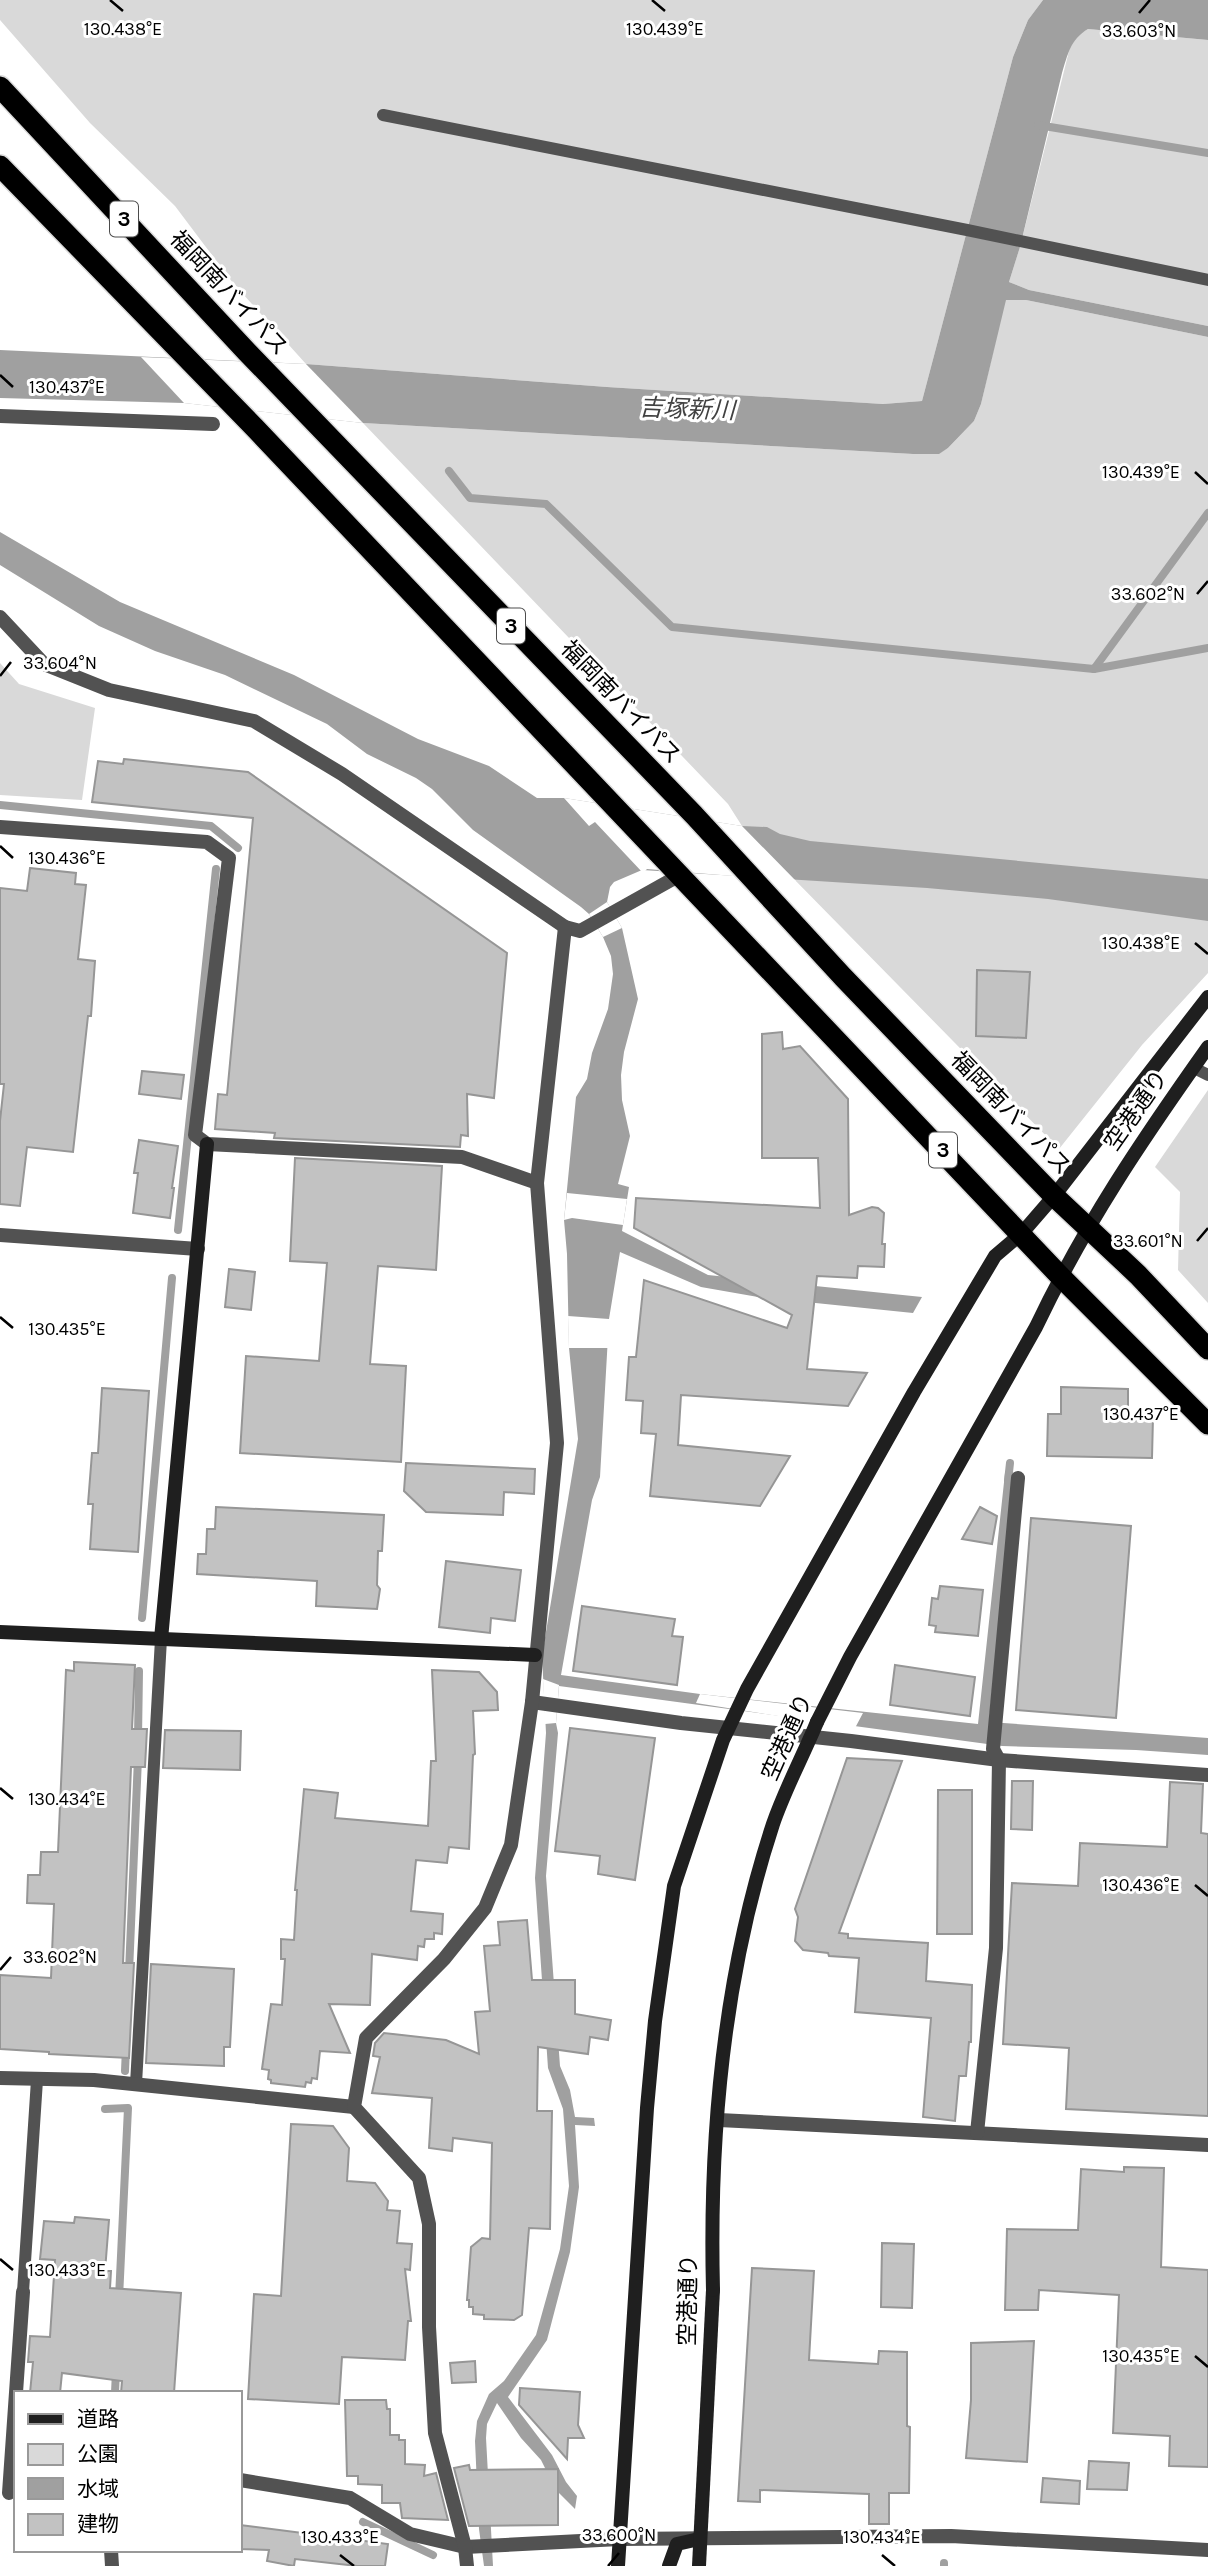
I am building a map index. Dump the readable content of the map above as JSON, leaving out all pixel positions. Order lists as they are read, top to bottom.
{
  "streets": {
    "highway": ["3", "福岡南バイパス"],
    "street": ["空港通り"]
  },
  "crossings": [
    ["3", "空港通り"],
    ["福岡南バイパス", "空港通り"]
  ],
  "water": ["吉塚新川"],
  "legend": [
    "道路",
    "公園",
    "水域",
    "建物"
  ],
  "coordinates": [
    "130.438°E",
    "130.439°E",
    "33.603°N",
    "130.437°E",
    "33.602°N",
    "33.604°N",
    "130.436°E",
    "33.601°N",
    "130.435°E",
    "130.434°E",
    "130.433°E",
    "33.600°N"
  ]
}
